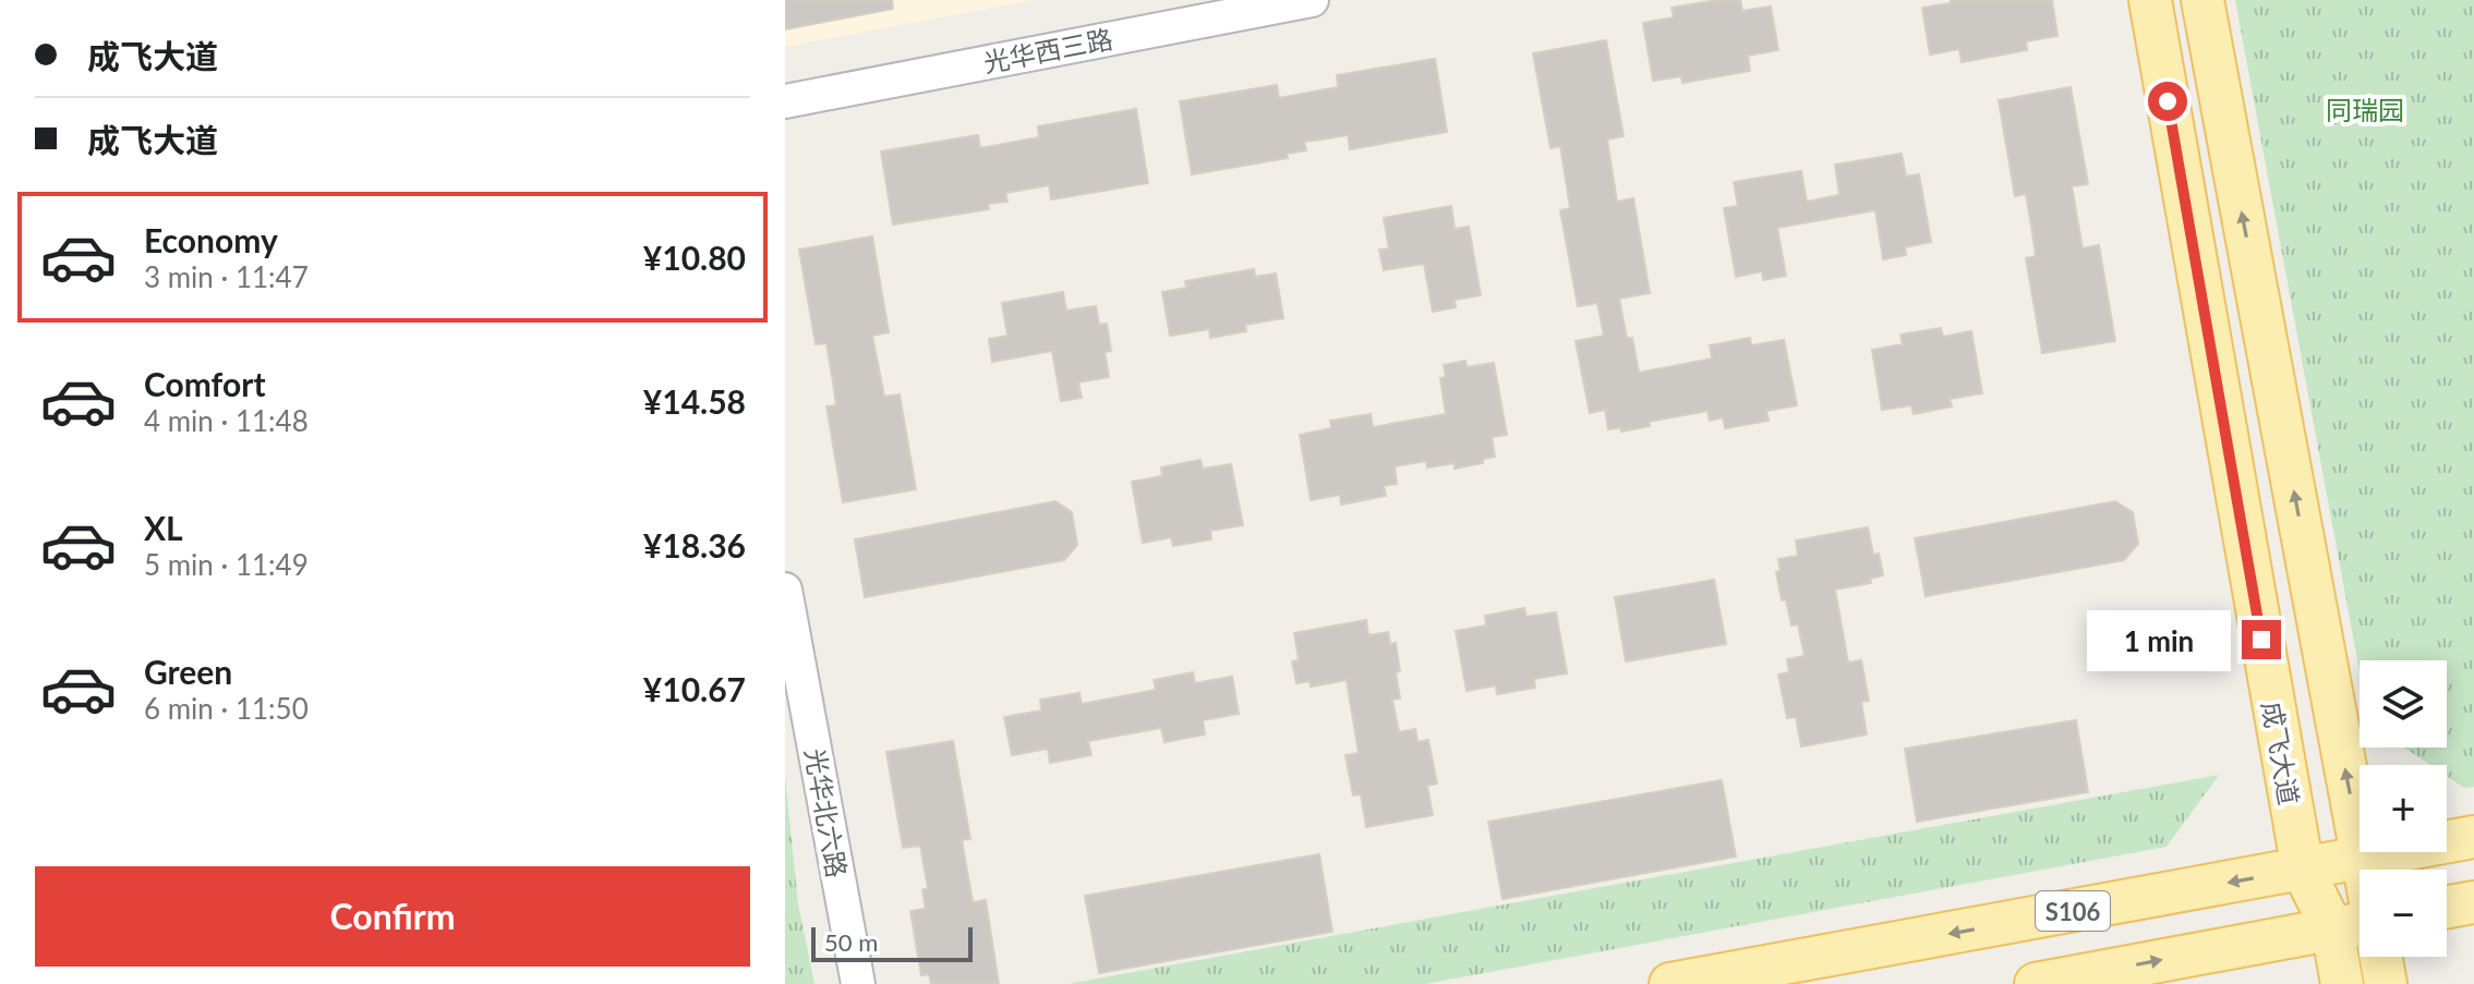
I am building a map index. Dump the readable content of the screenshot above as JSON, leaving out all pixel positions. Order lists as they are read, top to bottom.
{
  "streets": {
    "main road": ["成飞大道", "S106"],
    "street": ["光华西三路", "光华北六路"]
  },
  "crossings": [
    ["成飞大道", "S106"]
  ],
  "parks": ["同瑞园"],
  "scale_bar": "50 m",
  "page": {
    "banner": ["成飞大道", "成飞大道"],
    "list": [
      {
        "name": "Economy",
        "note": "3 min · 11:47",
        "value": "¥10.80"
      },
      {
        "name": "Comfort",
        "note": "4 min · 11:48",
        "value": "¥14.58"
      },
      {
        "name": "XL",
        "note": "5 min · 11:49",
        "value": "¥18.36"
      },
      {
        "name": "Green",
        "note": "6 min · 11:50",
        "value": "¥10.67"
      }
    ],
    "bubble": "1 min",
    "map_buttons": ["+", "−"],
    "buttons": "Confirm",
    "scale": "50 m"
  }
}
